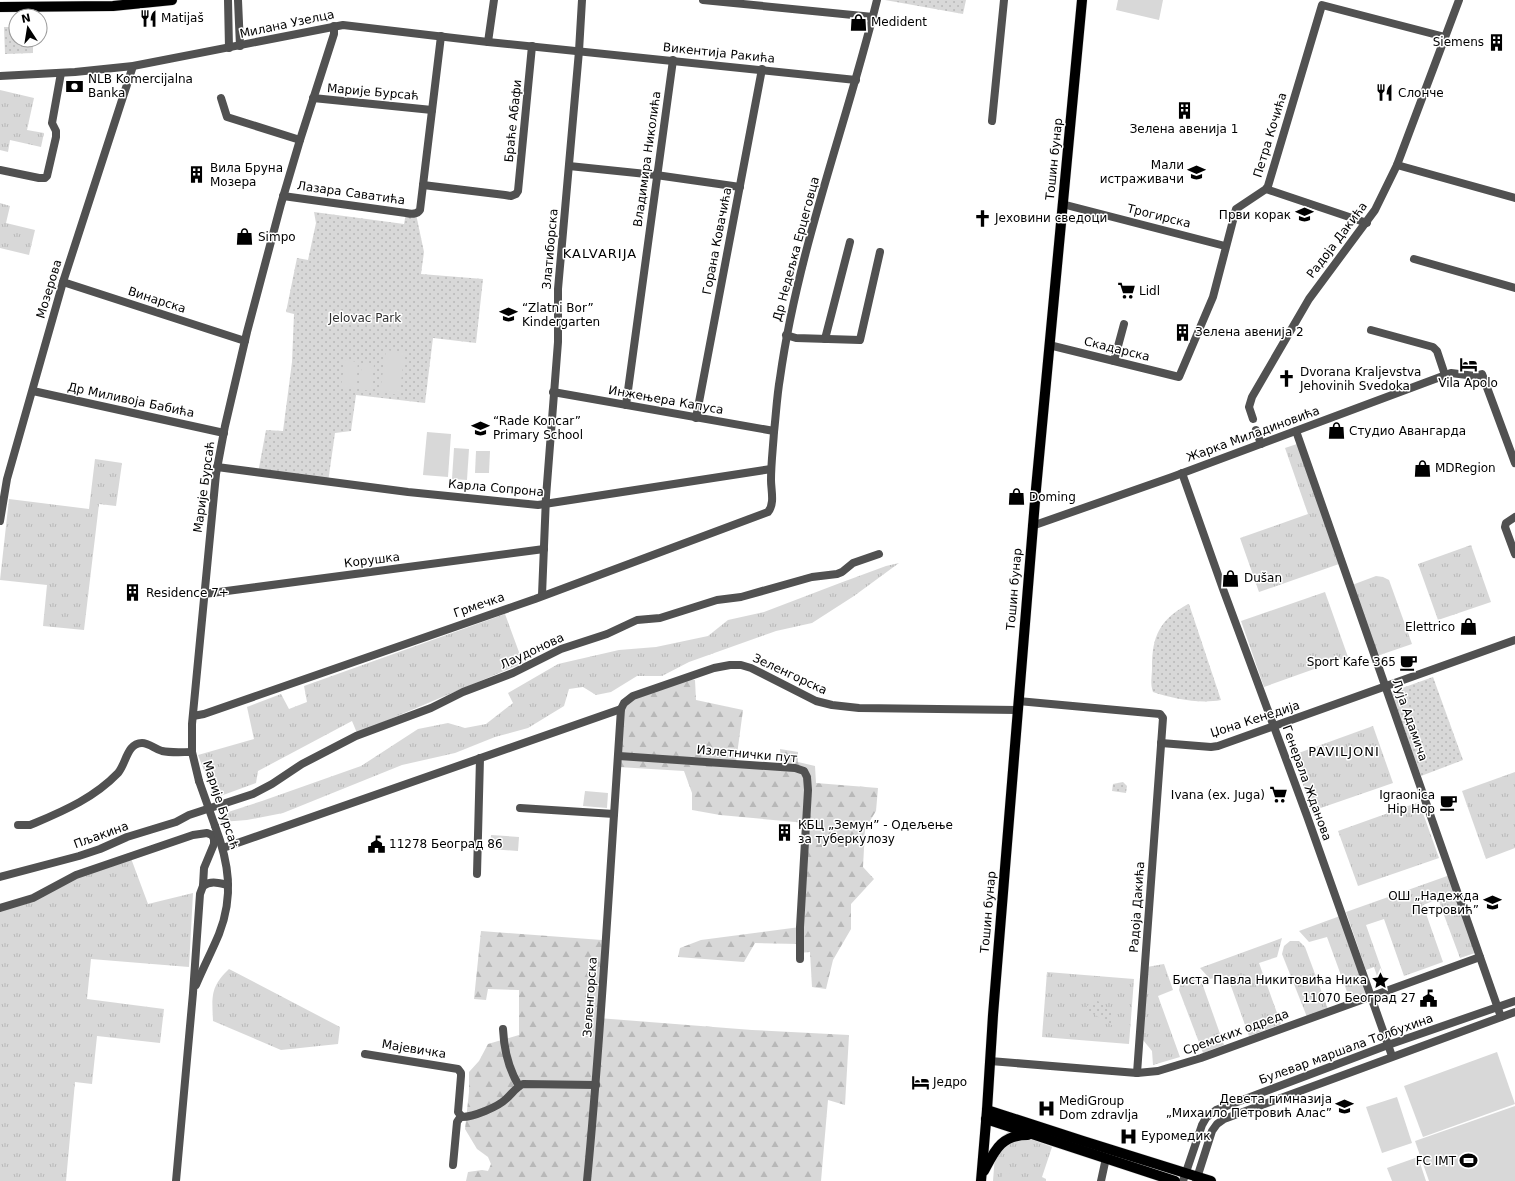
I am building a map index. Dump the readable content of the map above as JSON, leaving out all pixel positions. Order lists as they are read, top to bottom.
{
  "streets": {
    "main road": ["Тошин бунар"],
    "street": [
      "Милана Узелца",
      "Викентија Ракића",
      "Марије Бурсаћ",
      "Браће Абафи",
      "Петра Кочића",
      "Владимира Николића",
      "Лазара Саватића",
      "Трогирска",
      "Радоја Дакића",
      "Горана Ковачића",
      "Златиборска",
      "Др Недељка Ерцеговца",
      "Мозерова",
      "Винарска",
      "Скадарска",
      "Др Миливоја Бабића",
      "Инжењера Капуса",
      "Жарка Миладиновића",
      "Карла Сопрона",
      "Корушка",
      "Грмечка",
      "Лаудонова",
      "Зеленгорска",
      "Џона Кенедија",
      "Луја Адамича",
      "Излетнички пут",
      "Генерала Жданова",
      "Пљакина",
      "Сремских одреда",
      "Мајевичка",
      "Булевар маршала Толбухина"
    ]
  },
  "crossings": [
    ["Милана Узелца", "Викентија Ракића"],
    ["Милана Узелца", "Марије Бурсаћ"],
    ["Милана Узелца", "Браће Абафи"],
    ["Милана Узелца", "Златиборска"],
    ["Милана Узелца", "Мозерова"],
    ["Викентија Ракића", "Владимира Николића"],
    ["Викентија Ракића", "Горана Ковачића"],
    ["Викентија Ракића", "Златиборска"],
    ["Викентија Ракића", "Др Недељка Ерцеговца"],
    ["Марије Бурсаћ", "Лазара Саватића"],
    ["Марије Бурсаћ", "Винарска"],
    ["Марије Бурсаћ", "Др Миливоја Бабића"],
    ["Марије Бурсаћ", "Карла Сопрона"],
    ["Марије Бурсаћ", "Корушка"],
    ["Марије Бурсаћ", "Грмечка"],
    ["Браће Абафи", "Лазара Саватића"],
    ["Петра Кочића", "Трогирска"],
    ["Петра Кочића", "Радоја Дакића"],
    ["Петра Кочића", "Скадарска"],
    ["Владимира Николића", "Инжењера Капуса"],
    ["Тошин бунар", "Трогирска"],
    ["Тошин бунар", "Скадарска"],
    ["Тошин бунар", "Жарка Миладиновића"],
    ["Тошин бунар", "Зеленгорска"],
    ["Тошин бунар", "Сремских одреда"],
    ["Радоја Дакића", "Џона Кенедија"],
    ["Радоја Дакића", "Сремских одреда"],
    ["Горана Ковачића", "Инжењера Капуса"],
    ["Златиборска", "Инжењера Капуса"],
    ["Златиборска", "Карла Сопрона"],
    ["Златиборска", "Корушка"],
    ["Златиборска", "Грмечка"],
    ["Др Недељка Ерцеговца", "Инжењера Капуса"],
    ["Др Недељка Ерцеговца", "Карла Сопрона"],
    ["Др Недељка Ерцеговца", "Грмечка"],
    ["Мозерова", "Винарска"],
    ["Мозерова", "Др Миливоја Бабића"],
    ["Жарка Миладиновића", "Луја Адамича"],
    ["Жарка Миладиновића", "Генерала Жданова"],
    ["Лаудонова", "Пљакина"],
    ["Зеленгорска", "Излетнички пут"],
    ["Џона Кенедија", "Луја Адамича"],
    ["Џона Кенедија", "Генерала Жданова"],
    ["Луја Адамича", "Сремских одреда"],
    ["Луја Адамича", "Булевар маршала Толбухина"],
    ["Генерала Жданова", "Сремских одреда"],
    ["Генерала Жданова", "Булевар маршала Толбухина"]
  ],
  "districts": ["KALVARIJA", "PAVILJONI"],
  "parks": ["Jelovac Park"],
  "places": {
    "restaurant": ["Matijaš", "Слонче"],
    "shop": [
      "Medident",
      "Simpo",
      "Студио Авангарда",
      "MDRegion",
      "Doming",
      "Dušan",
      "Elettrico"
    ],
    "building": [
      "Siemens",
      "Зелена авенија 1",
      "Вила Бруна Мозера",
      "Зелена авенија 2",
      "Residence 7+",
      "КБЦ „Земун” - Одељење за туберкулозу"
    ],
    "bank": ["NLB Komercijalna Banka"],
    "school or university": [
      "Мали истраживачи",
      "Први корак",
      "“Zlatni Bor” Kindergarten",
      "“Rade Koncar” Primary School",
      "ОШ „Надежда Петровић”",
      "Девета гимназија „Михаило Петровић Алас”"
    ],
    "church": ["Јеховини сведоци", "Dvorana Kraljevstva Jehovinih Svedoka"],
    "supermarket": ["Lidl", "Ivana (ex. Juga)"],
    "hotel": ["Vila Apolo", "Једро"],
    "cafe": ["Sport Kafe 365", "Igraonica Hip Hop"],
    "public building": ["11278 Београд 86", "11070 Београд 27"],
    "place": ["Биста Павла Никитовића Ника"],
    "hospital": ["MediGroup Dom zdravlja", "Еуромедик"],
    "sports": ["FC IMT"]
  },
  "north": "top"
}
